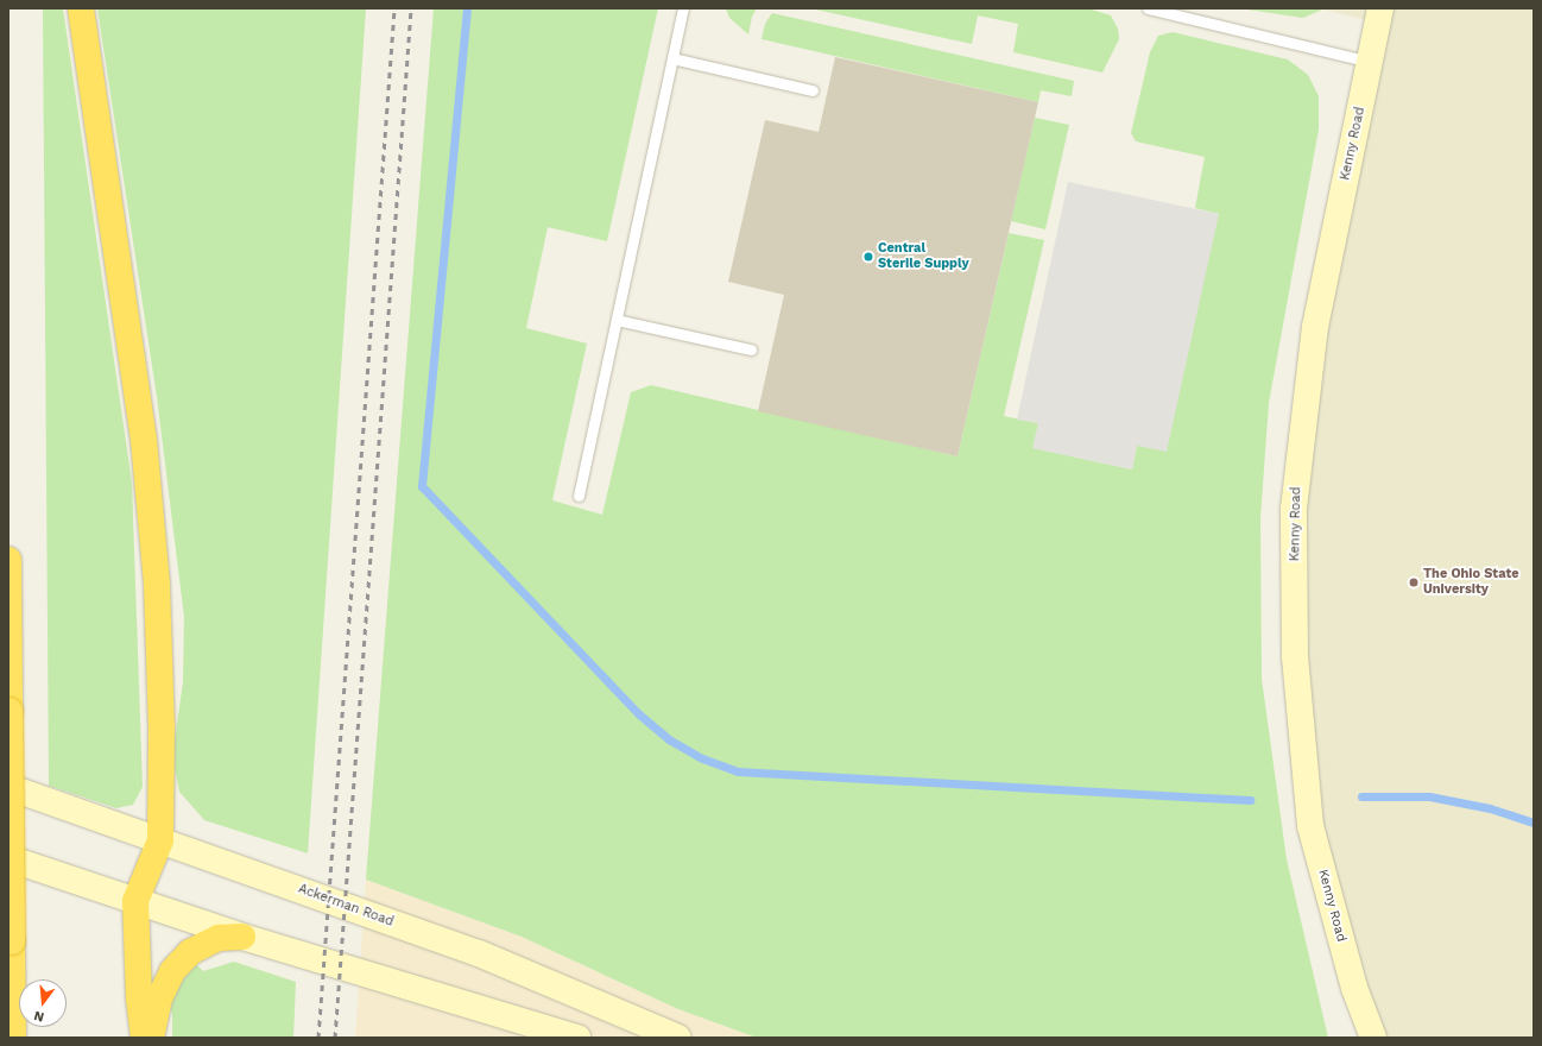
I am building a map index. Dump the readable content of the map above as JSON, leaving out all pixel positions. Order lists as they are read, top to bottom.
{
  "streets": {
    "main road": ["Kenny Road", "Ackerman Road"]
  },
  "places": ["Central Sterile Supply", "The Ohio State University"],
  "north": "bottom"
}
